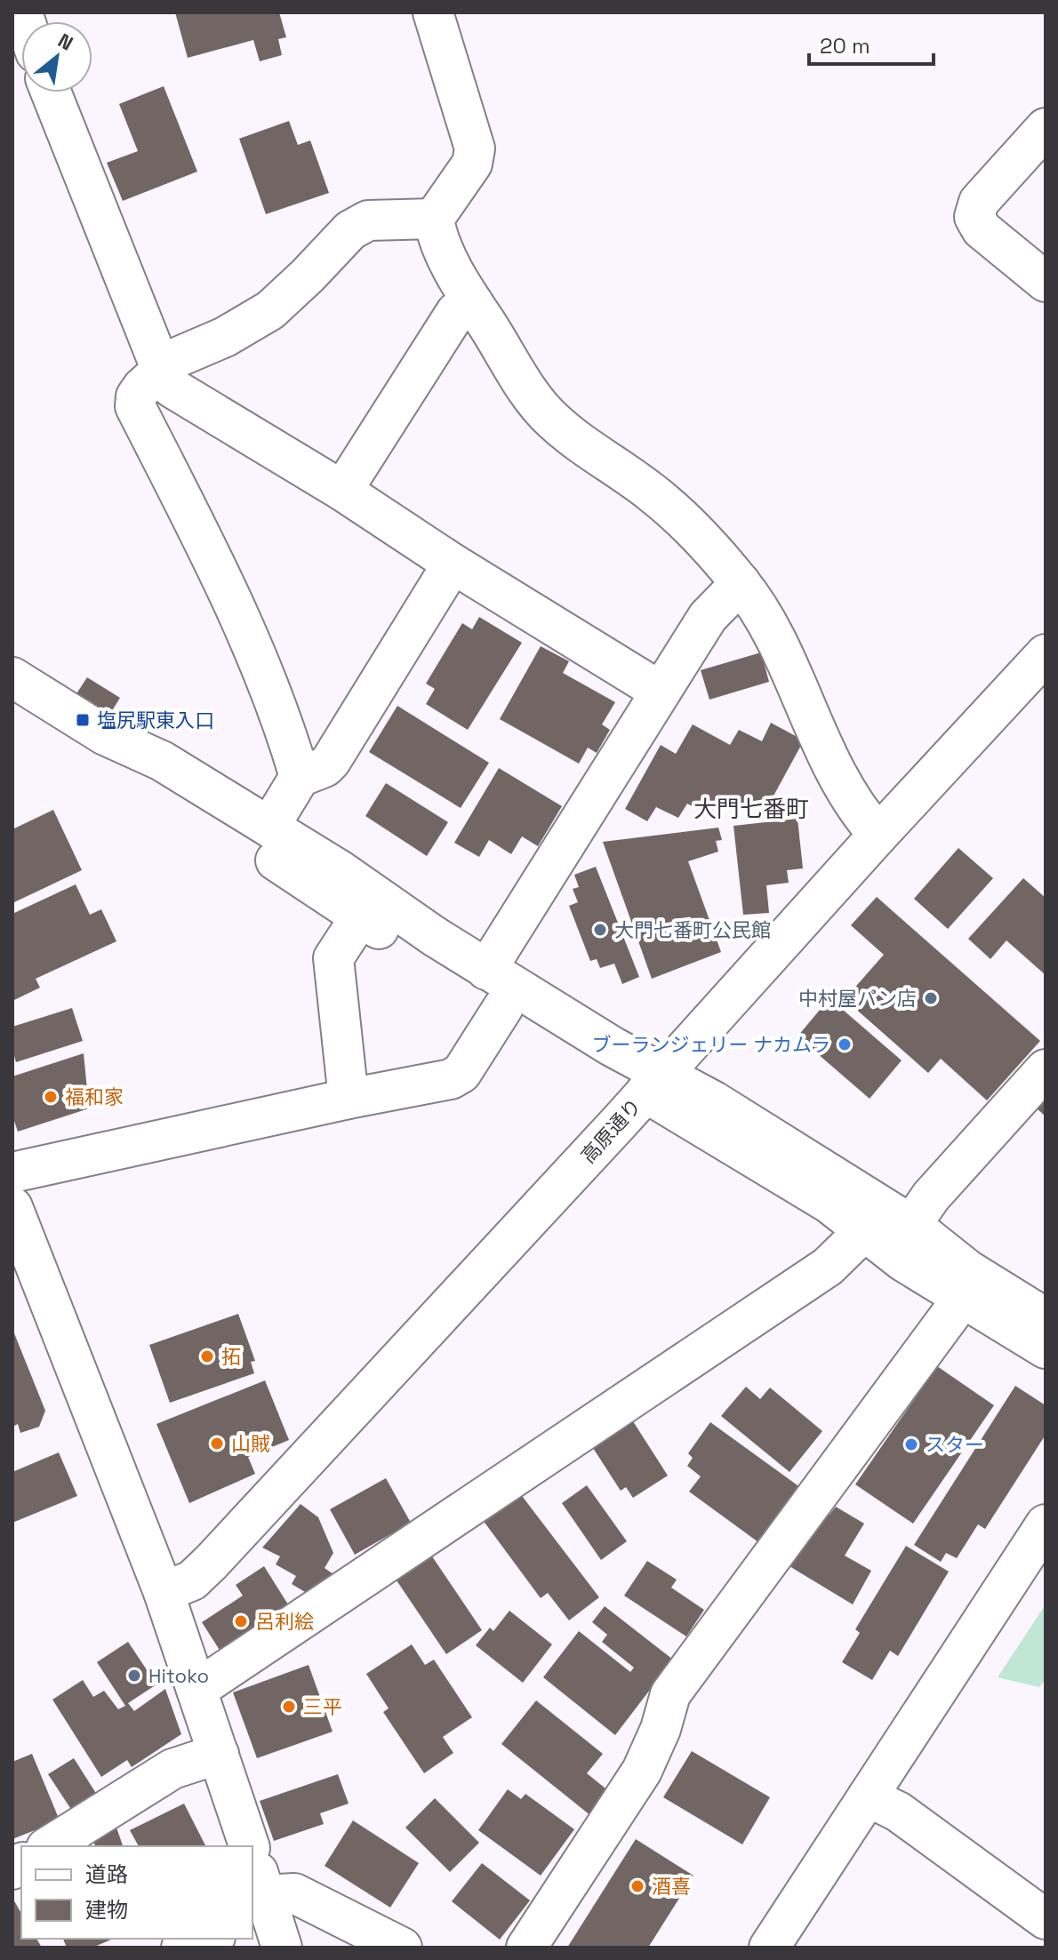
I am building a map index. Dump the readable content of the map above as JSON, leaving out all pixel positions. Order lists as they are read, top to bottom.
{
  "streets": {
    "street": ["高原通り"]
  },
  "districts": ["大門七番町"],
  "places": {
    "transit": ["塩尻駅東入口"],
    "other": [
      "大門七番町公民館",
      "中村屋パン店",
      "ブーランジェリー ナカムラ",
      "福和家",
      "拓",
      "山賊",
      "スター",
      "呂利絵",
      "Hitoko",
      "三平",
      "酒喜"
    ]
  },
  "legend": ["道路", "建物"],
  "scale_bar": "20 m",
  "north": "top right"
}
